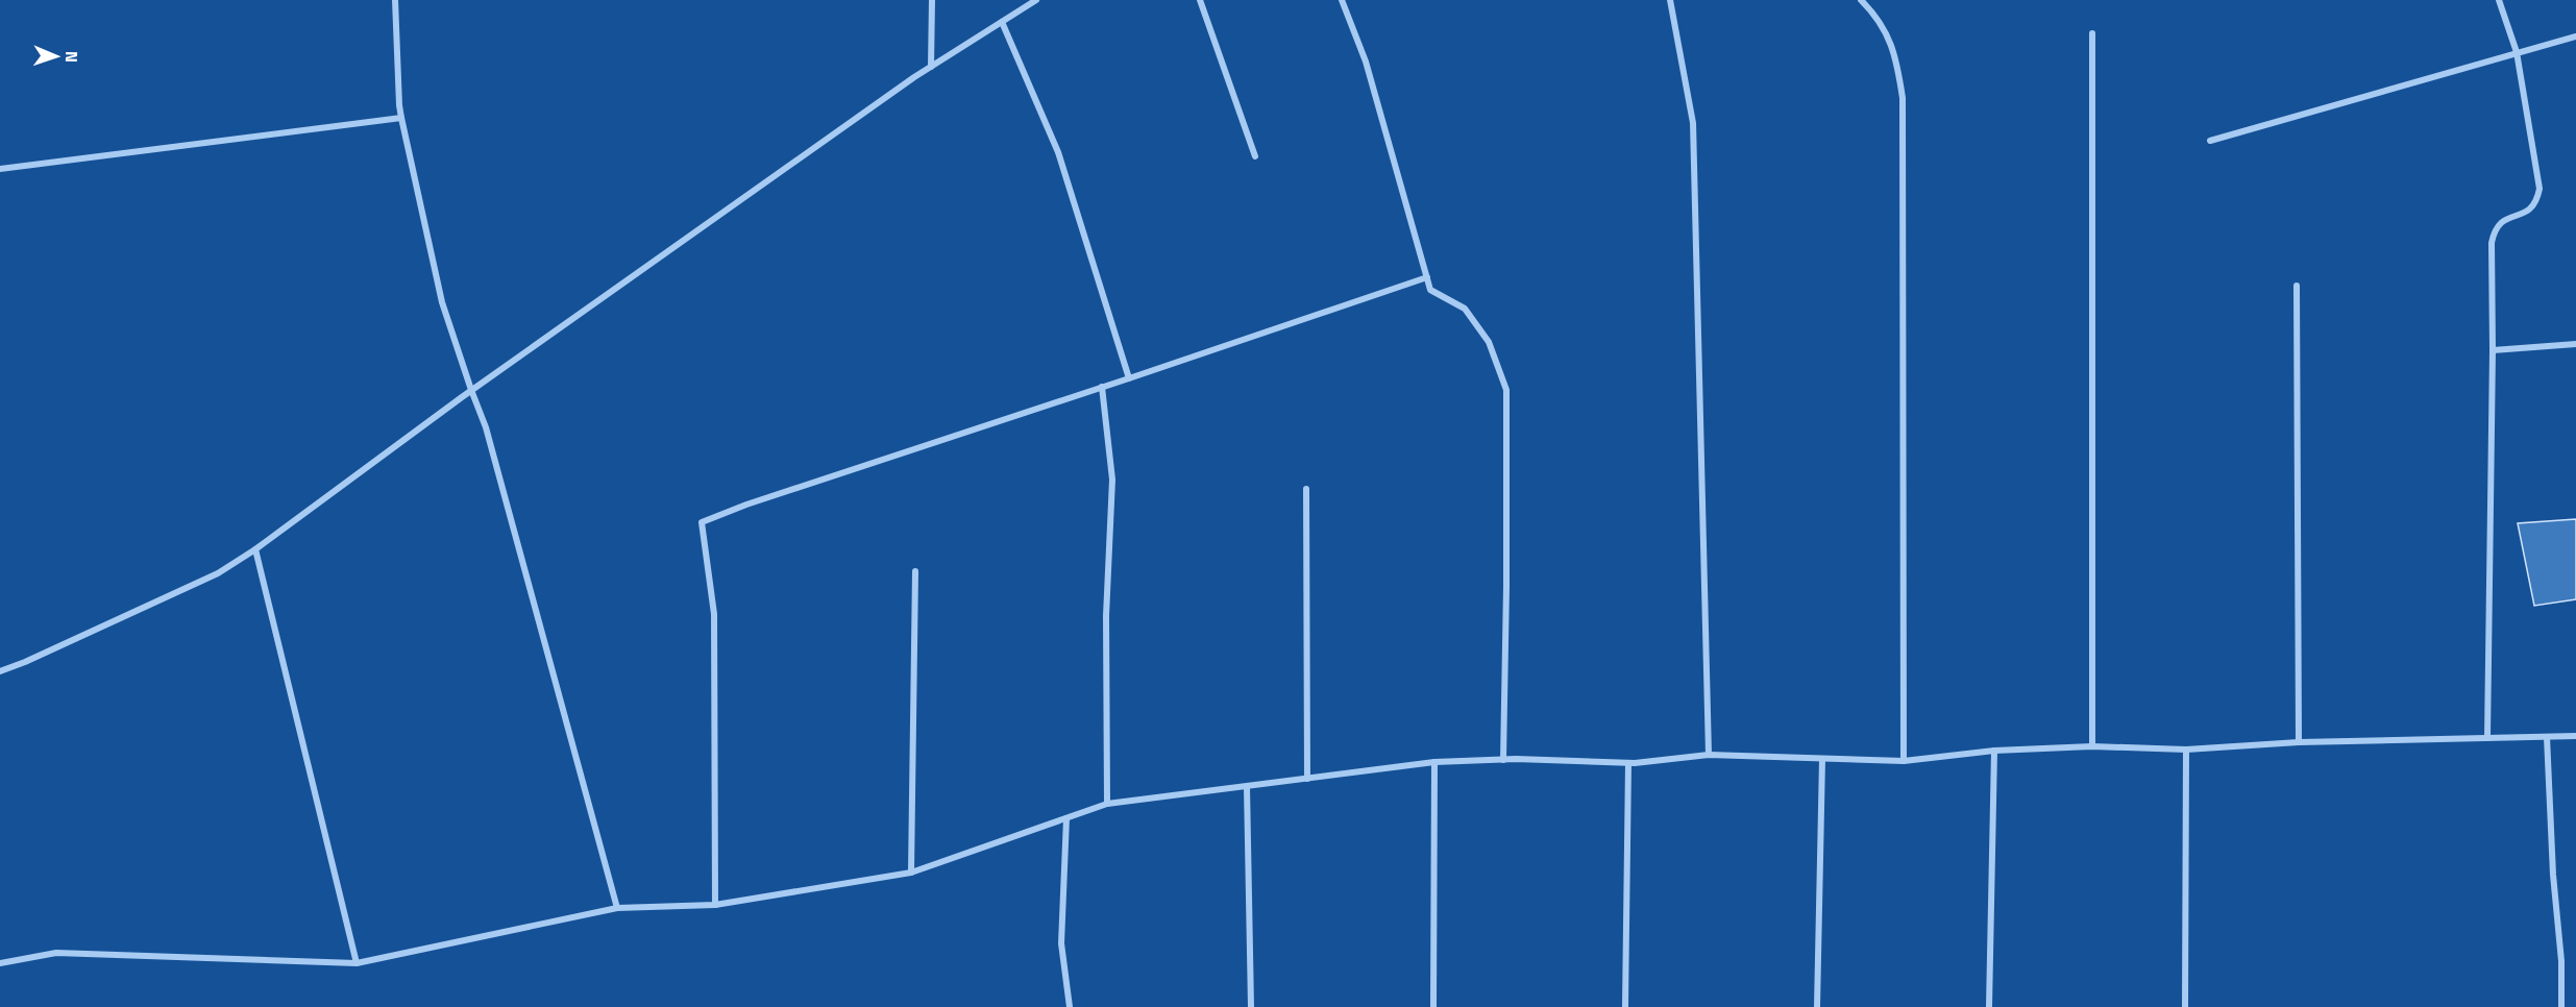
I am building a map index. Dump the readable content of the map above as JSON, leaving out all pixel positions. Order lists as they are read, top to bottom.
{
  "north": "right"
}
